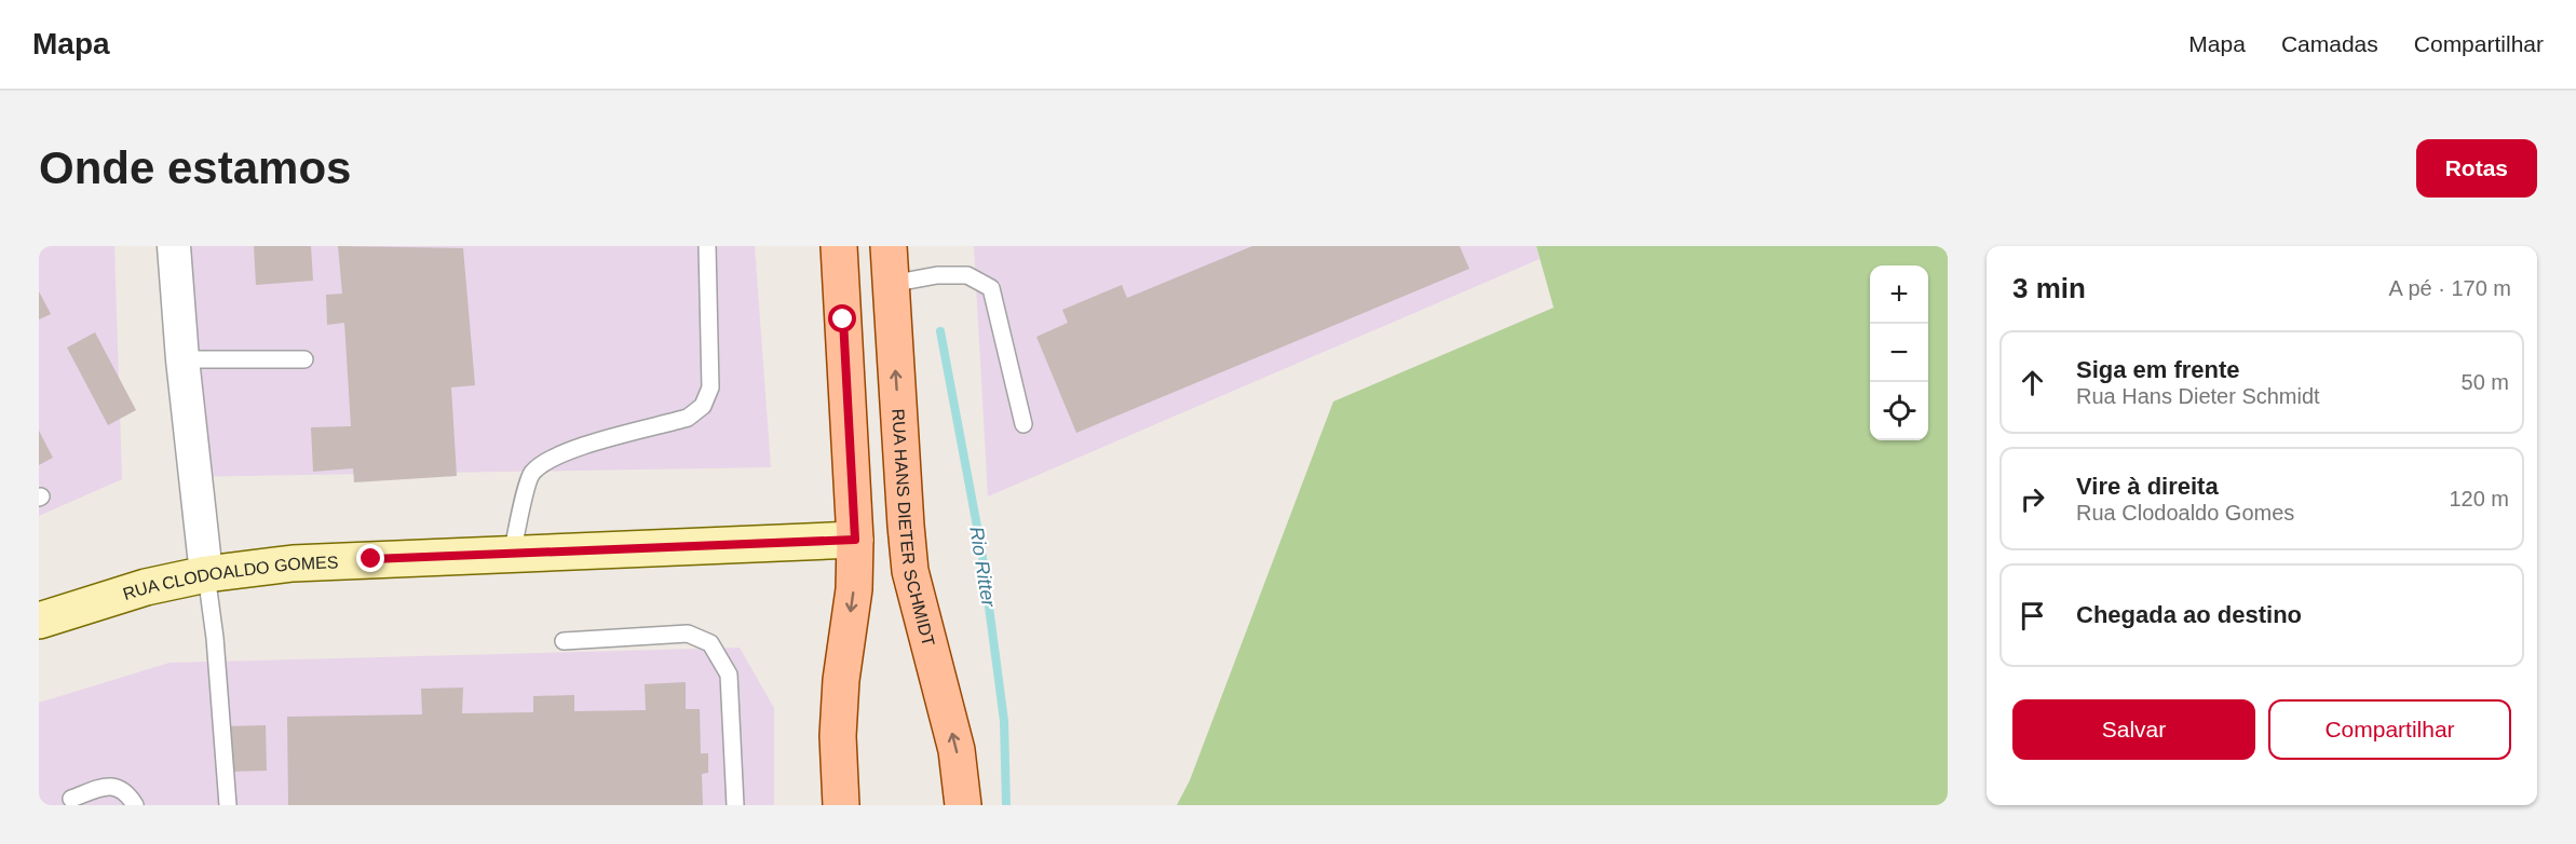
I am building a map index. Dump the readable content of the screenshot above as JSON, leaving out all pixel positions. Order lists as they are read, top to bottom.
{
  "streets": {
    "main road": ["RUA HANS DIETER SCHMIDT", "RUA CLODOALDO GOMES"]
  },
  "water": ["Rio Ritter"],
  "page": {
    "header": "Mapa",
    "nav": ["Mapa", "Camadas", "Compartilhar"],
    "buttons": [
      "Rotas",
      ["Salvar", "Compartilhar"]
    ],
    "title": "Onde estamos",
    "heading": ["3 min", "A pé · 170 m"],
    "map_buttons": ["+", "−"],
    "list": [
      ["Siga em frente", "Rua Hans Dieter Schmidt", "50 m"],
      ["Vire à direita", "Rua Clodoaldo Gomes", "120 m"],
      "Chegada ao destino"
    ]
  }
}
